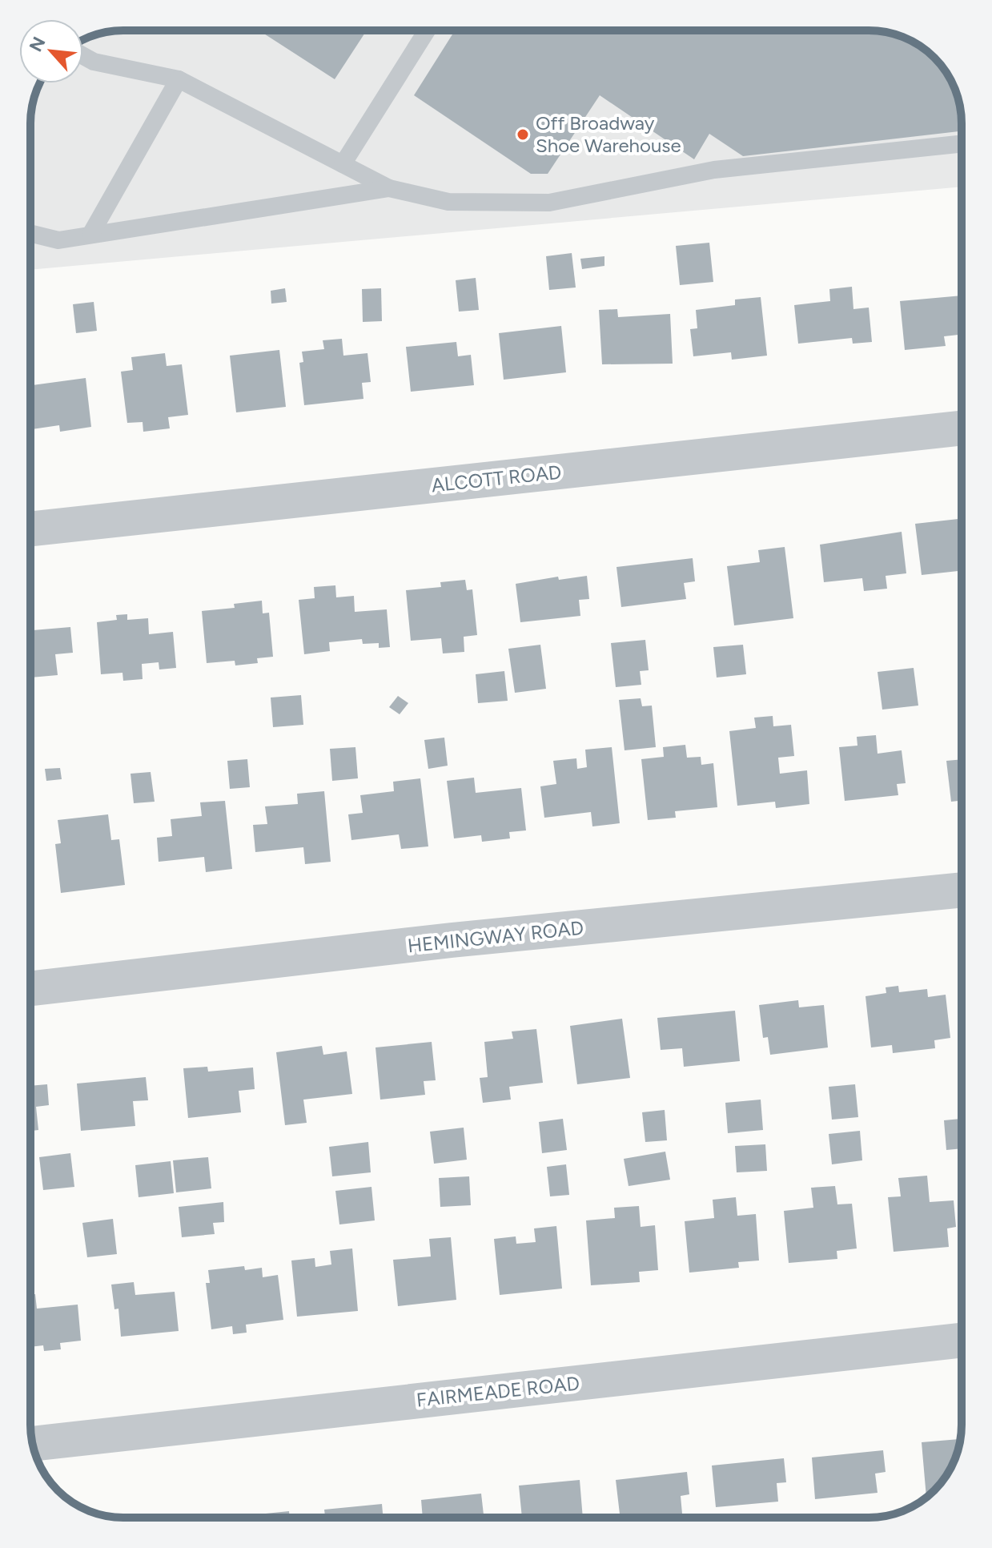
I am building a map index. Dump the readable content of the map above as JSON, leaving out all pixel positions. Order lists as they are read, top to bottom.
{
  "streets": {
    "street": ["ALCOTT ROAD", "HEMINGWAY ROAD", "FAIRMEADE ROAD"]
  },
  "places": ["Off Broadway Shoe Warehouse"],
  "north": "top left"
}
